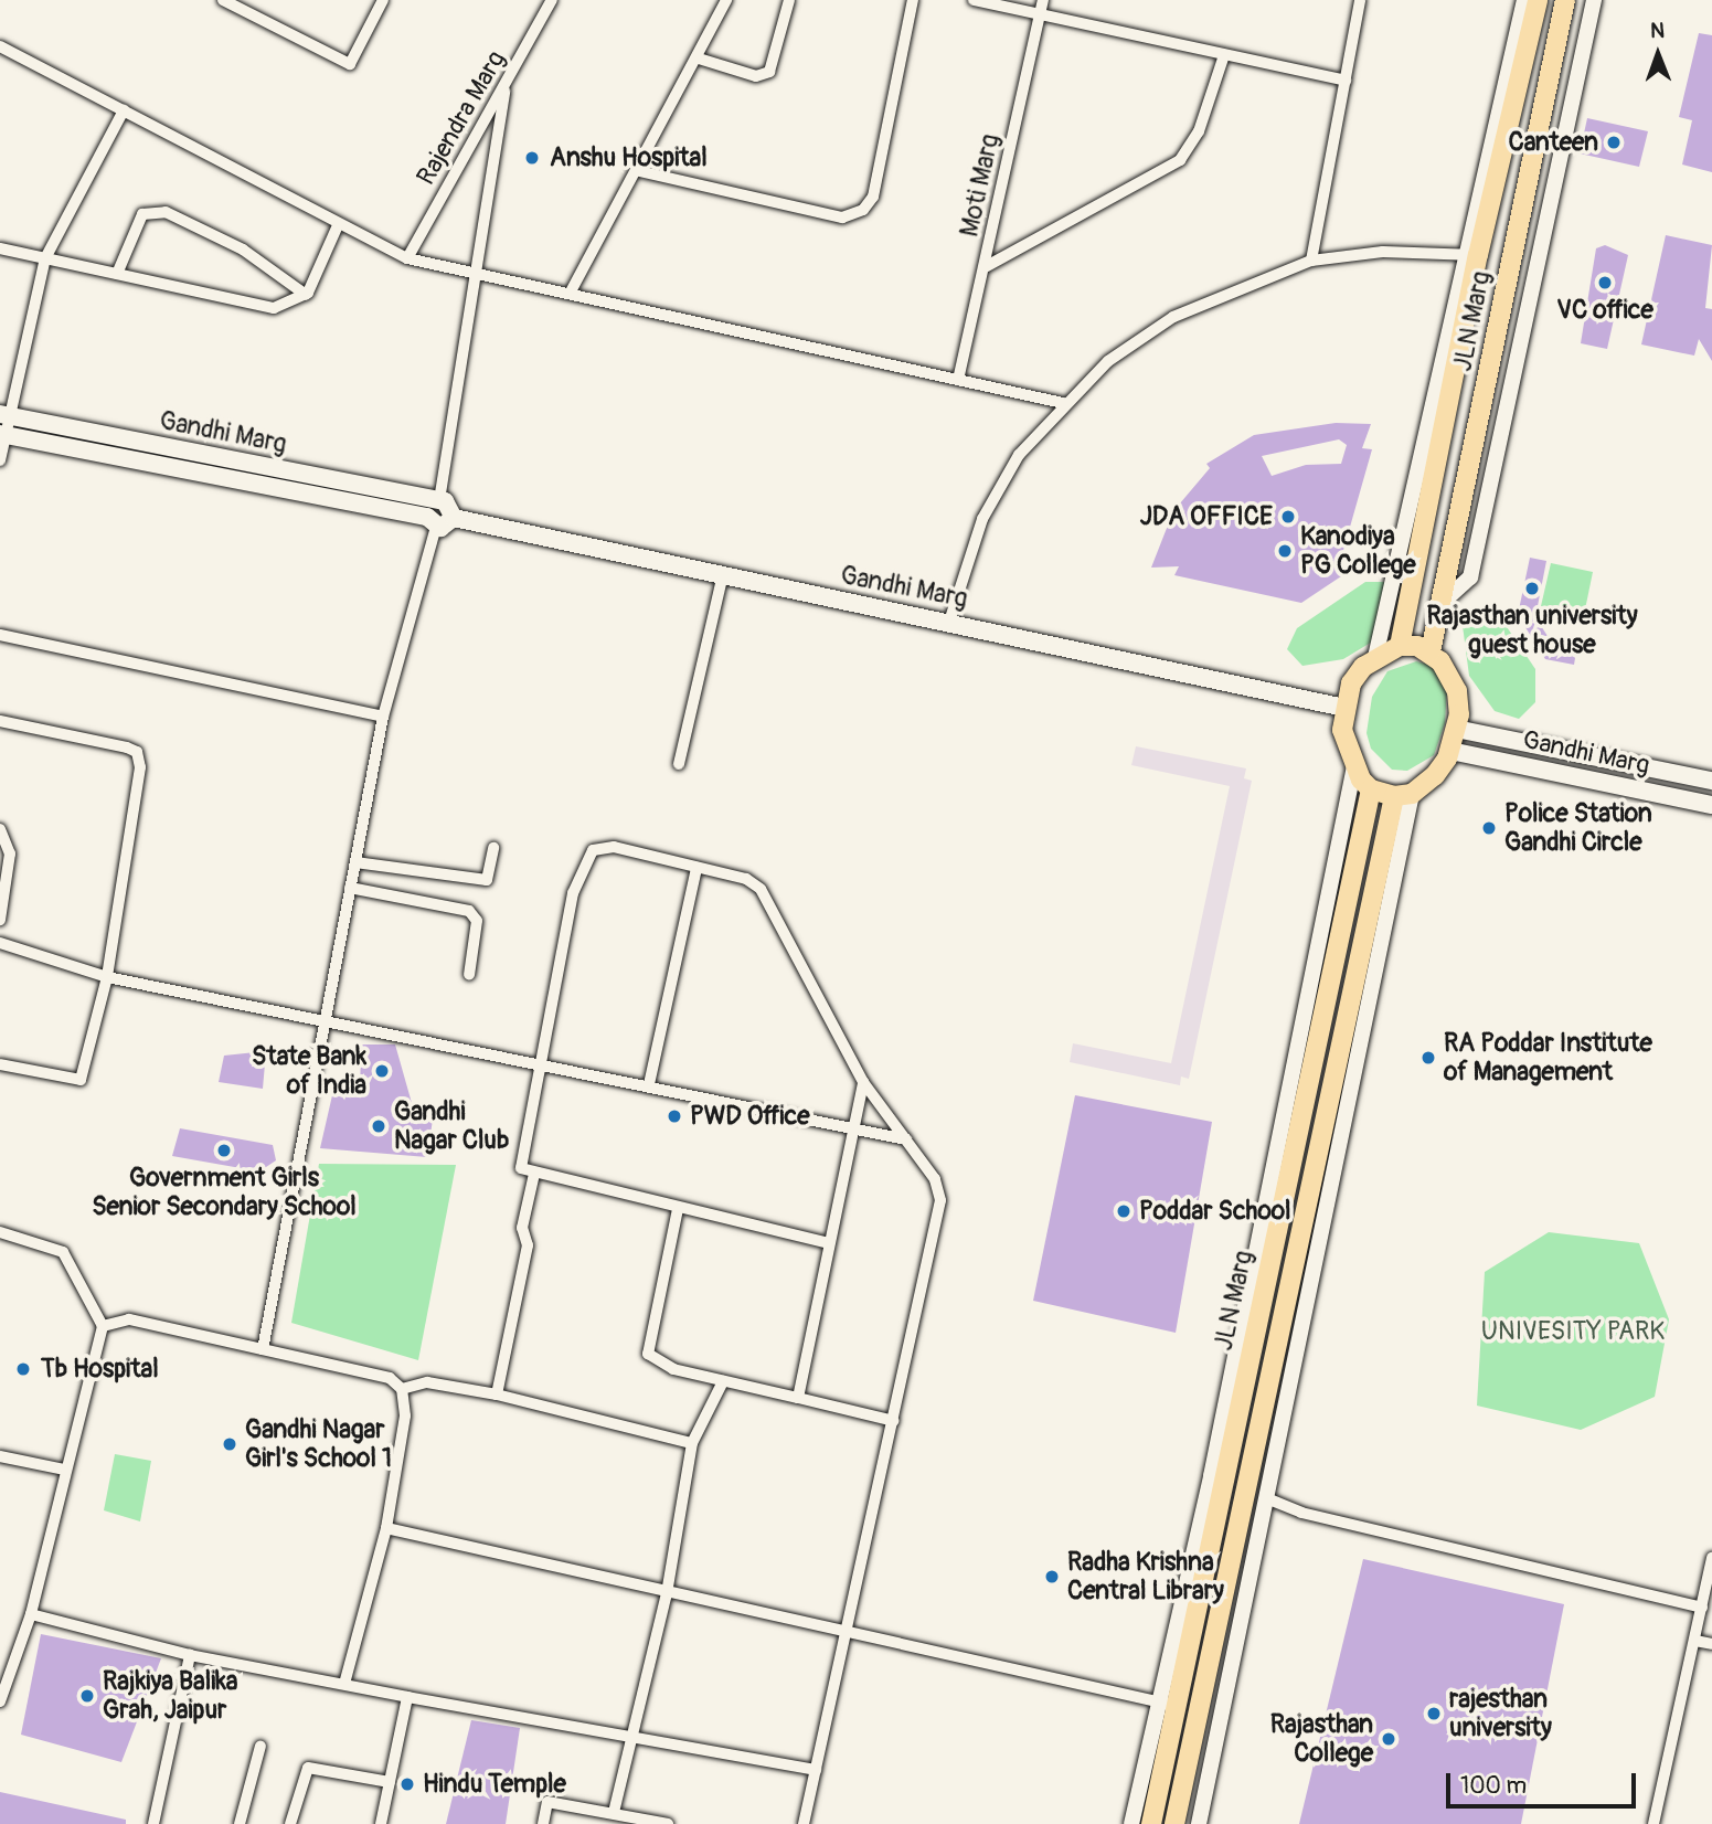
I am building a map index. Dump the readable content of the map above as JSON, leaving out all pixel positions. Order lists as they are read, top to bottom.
{
  "streets": {
    "main road": ["JLN Marg", "Gandhi Marg"],
    "street": ["Rajendra Marg", "Moti Marg"]
  },
  "crossings": [
    ["JLN Marg", "Gandhi Marg"]
  ],
  "parks": ["UNIVESITY PARK"],
  "places": [
    "Canteen",
    "Anshu Hospital",
    "VC office",
    "JDA OFFICE",
    "Kanodiya PG College",
    "Rajasthan university guest house",
    "Police Station Gandhi Circle",
    "RA Poddar Institute of Management",
    "State Bank of India",
    "PWD Office",
    "Gandhi Nagar Club",
    "Government Girls Senior Secondary School",
    "Poddar School",
    "Tb Hospital",
    "Gandhi Nagar Girl's School 1",
    "Radha Krishna Central Library",
    "Rajkiya Balika Grah, Jaipur",
    "rajesthan university",
    "Rajasthan College",
    "Hindu Temple"
  ],
  "scale_bar": "100 m",
  "north": "top"
}
